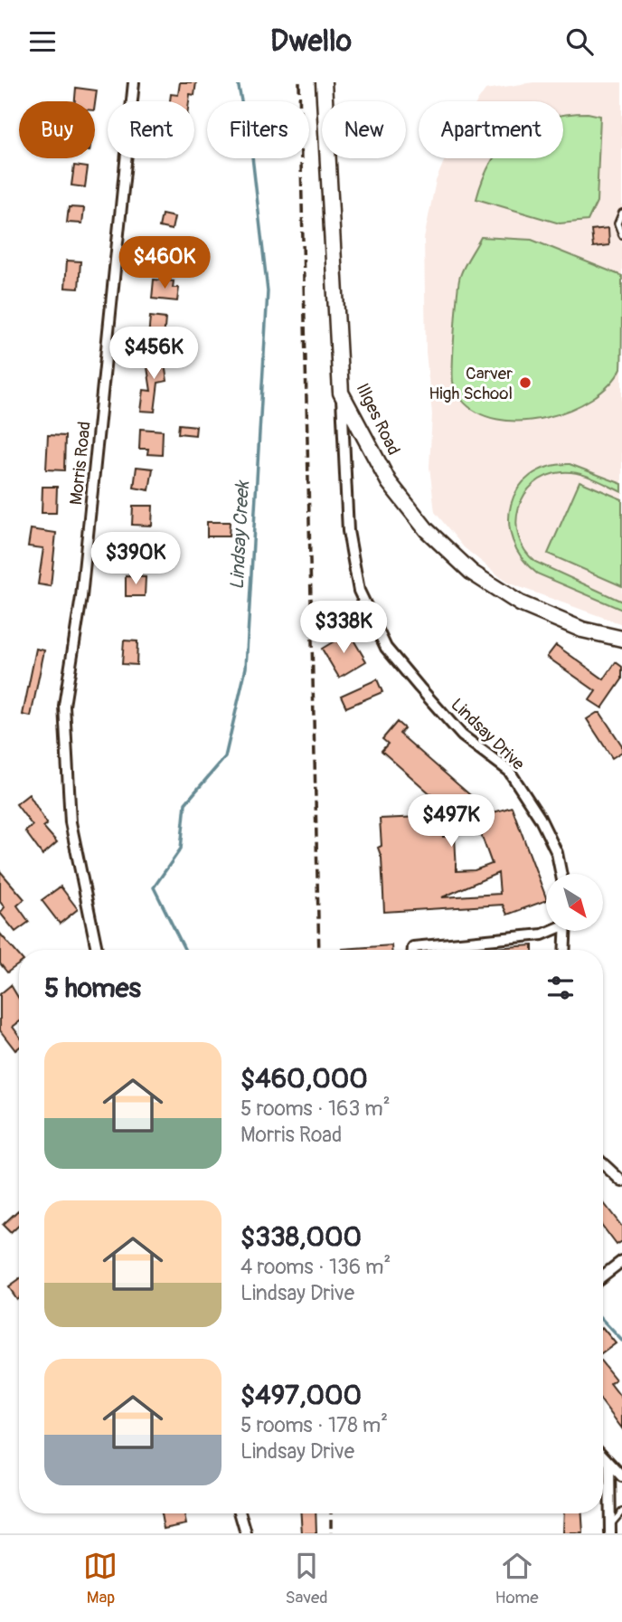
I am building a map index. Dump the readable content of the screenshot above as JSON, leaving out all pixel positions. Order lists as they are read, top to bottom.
{
  "streets": {
    "street": ["Illges Road", "Morris Road", "Lindsay Drive"]
  },
  "crossings": [
    ["Illges Road", "Lindsay Drive"]
  ],
  "water": ["Lindsay Creek"],
  "places": ["Carver High School"],
  "north": "bottom right",
  "page": {
    "header": "Dwello",
    "chip": [
      "Buy",
      "Rent",
      "Filters",
      "New",
      "Apartment"
    ],
    "price": [
      "$460K",
      "$456K",
      "$390K",
      "$338K",
      "$497K"
    ],
    "heading": "5 homes",
    "list": [
      {
        "name": "$460,000",
        "note": "5 rooms · 163 m² · Morris Road"
      },
      {
        "name": "$338,000",
        "note": "4 rooms · 136 m² · Lindsay Drive"
      },
      {
        "name": "$497,000",
        "note": "5 rooms · 178 m² · Lindsay Drive"
      }
    ],
    "tabs": ["Map", "Saved", "Home"]
  }
}
